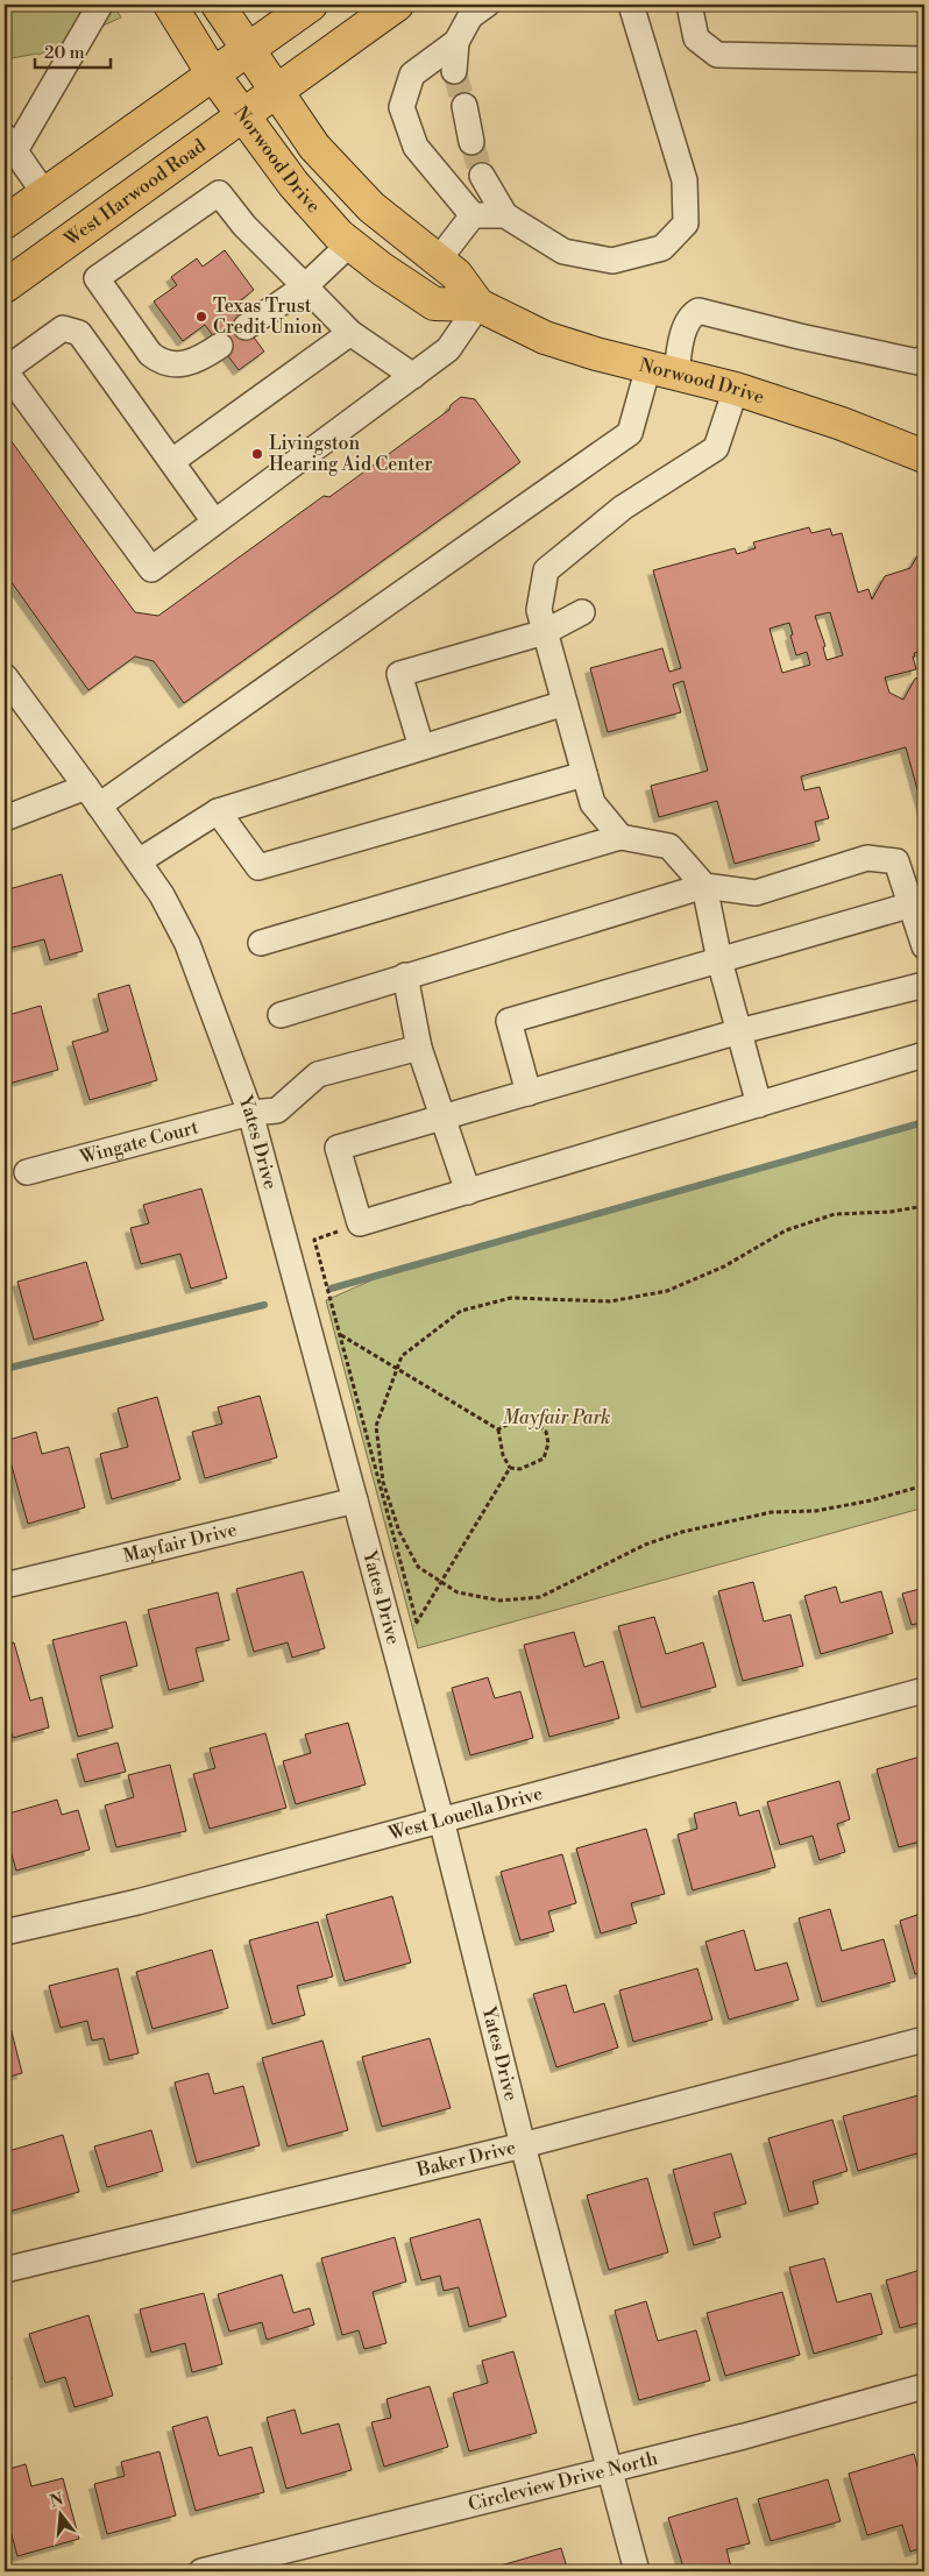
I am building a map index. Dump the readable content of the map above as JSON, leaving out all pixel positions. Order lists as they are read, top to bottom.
{
  "streets": {
    "main road": ["Norwood Drive", "West Harwood Road"],
    "street": [
      "Wingate Court",
      "Yates Drive",
      "Mayfair Drive",
      "West Louella Drive",
      "Baker Drive",
      "Circleview Drive North"
    ]
  },
  "crossings": [
    ["Norwood Drive", "West Harwood Road"],
    ["Wingate Court", "Yates Drive"],
    ["Yates Drive", "Mayfair Drive"],
    ["Yates Drive", "West Louella Drive"],
    ["Yates Drive", "Baker Drive"],
    ["Yates Drive", "Circleview Drive North"]
  ],
  "parks": ["Mayfair Park"],
  "places": ["Texas Trust Credit Union", "Livingston Hearing Aid Center"],
  "scale_bar": "20 m",
  "north": "top"
}
